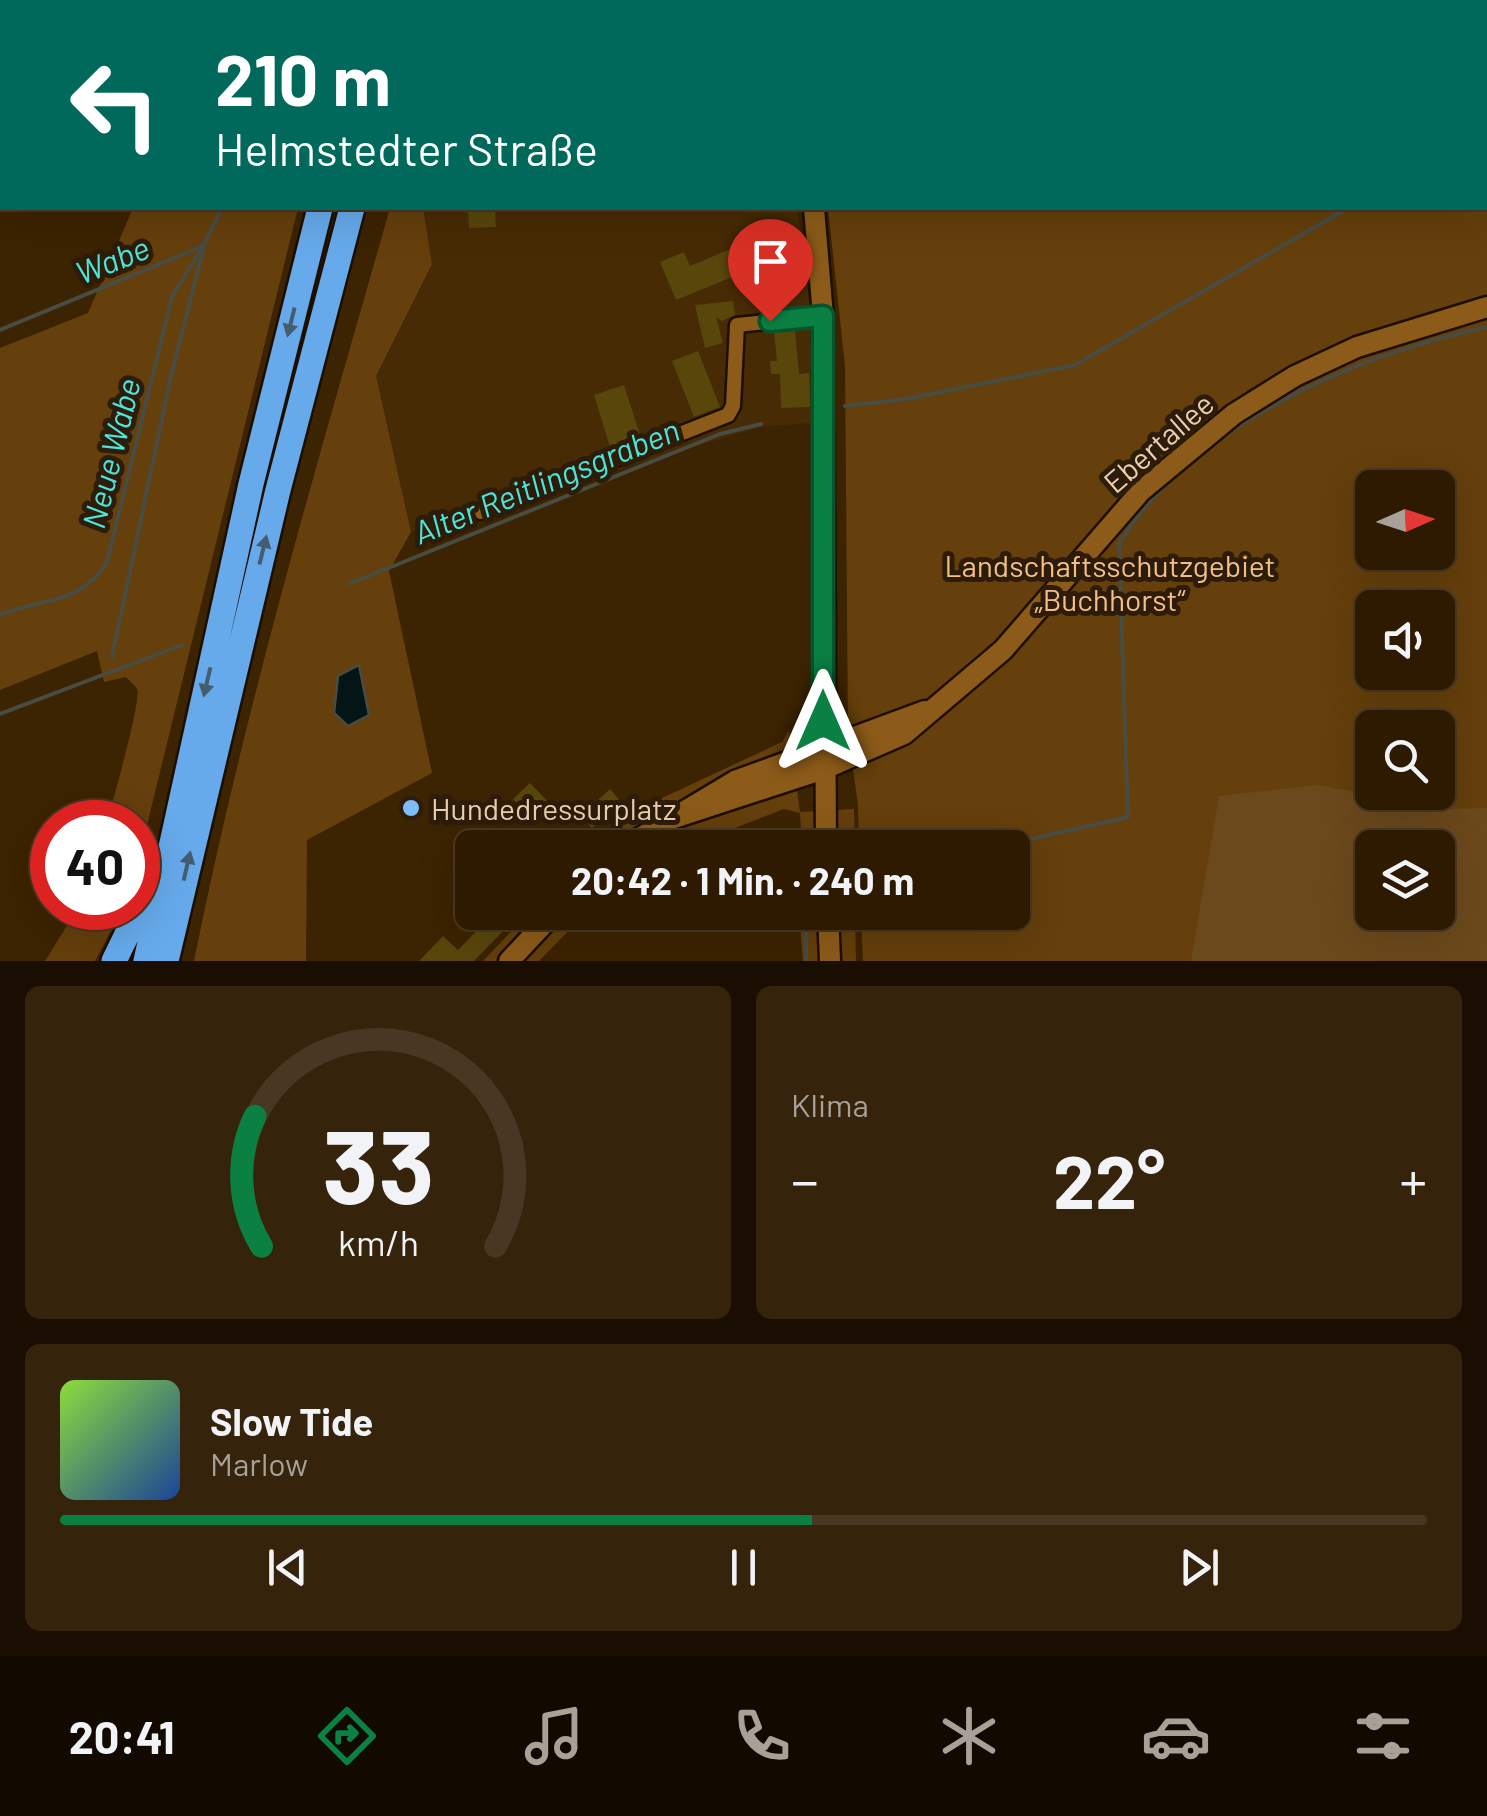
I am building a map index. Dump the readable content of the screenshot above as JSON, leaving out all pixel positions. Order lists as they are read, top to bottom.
{
  "streets": {
    "main road": ["Ebertallee"]
  },
  "water": ["Wabe", "Neue Wabe", "Alter Reitlingsgraben"],
  "parks": ["Landschaftsschutzgebiet „Buchhorst“"],
  "places": ["Hundedressurplatz"],
  "north": "right",
  "page": {
    "turn": ["210 m", "Helmstedter Straße"],
    "limit": "40",
    "trip": "20:42 · 1 Min. · 240 m",
    "tile": "Klima",
    "heat": ["−", "22°", "+"],
    "song": ["Slow Tide", "Marlow"],
    "tabs": "20:41",
    "gauge": ["33", "km/h"]
  }
}
